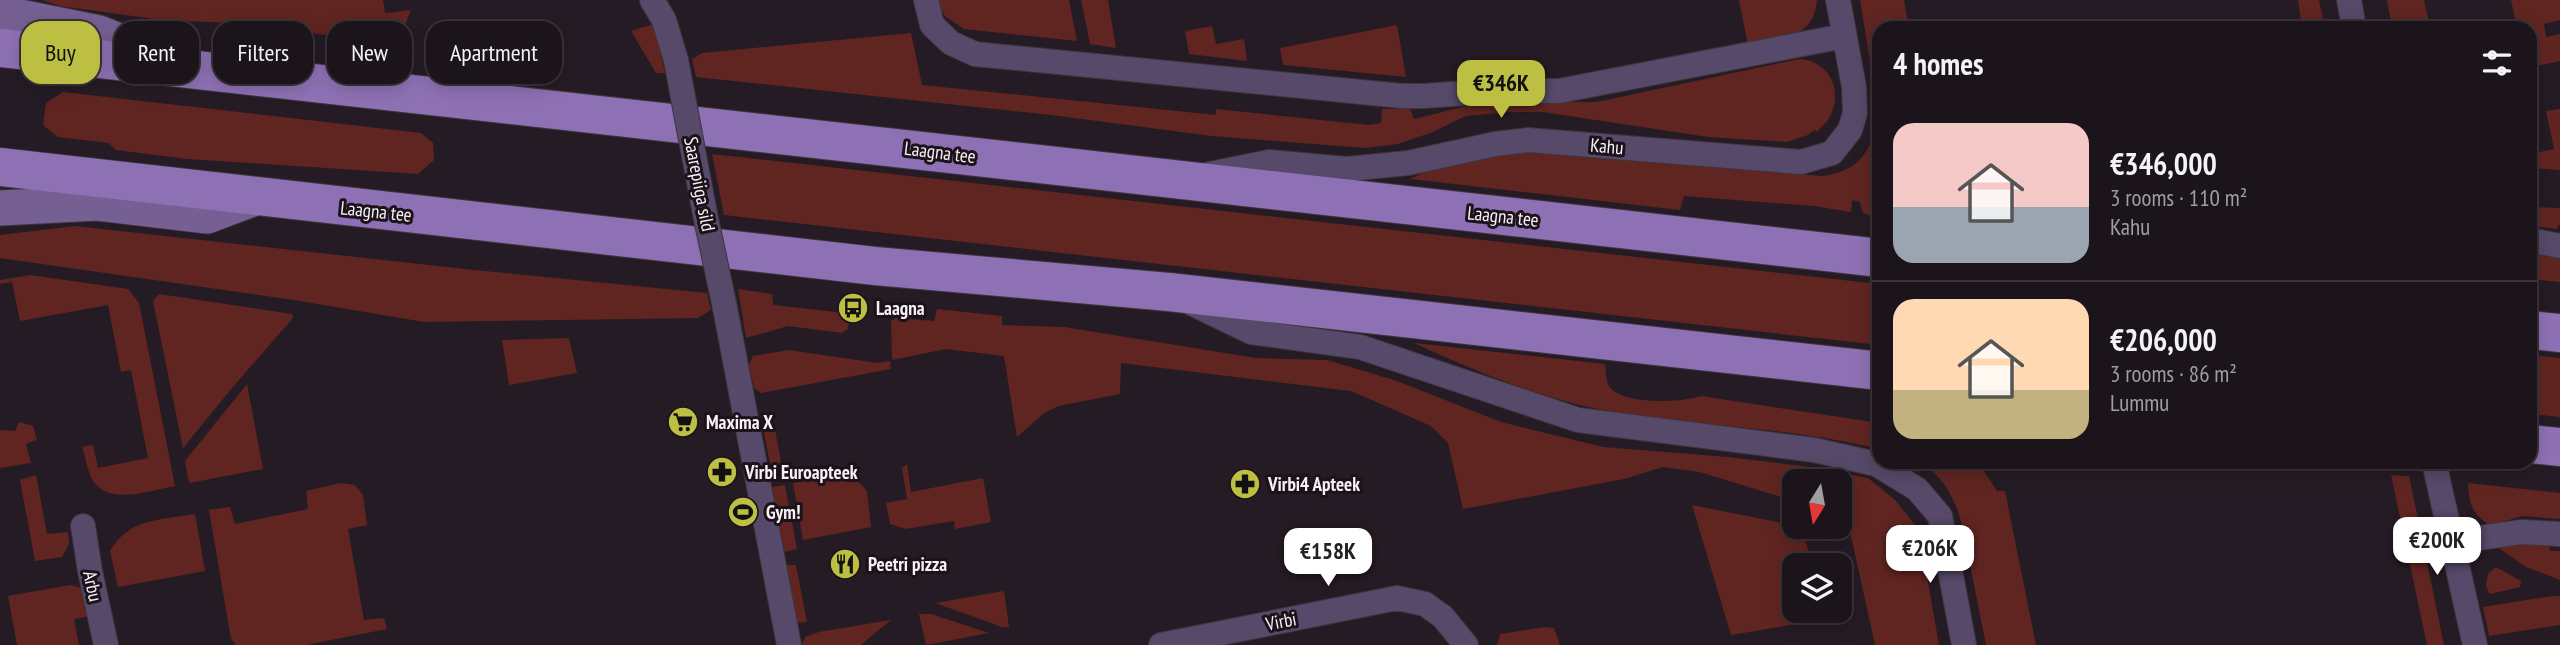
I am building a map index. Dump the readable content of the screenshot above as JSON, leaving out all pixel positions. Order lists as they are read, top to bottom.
{
  "streets": {
    "main road": ["Laagna tee"],
    "street": [
      "Kahu",
      "Saarepiiga sild",
      "Arbu",
      "Virbi"
    ]
  },
  "crossings": [
    ["Kahu", "Laagna tee"]
  ],
  "places": {
    "bus stop": ["Laagna"],
    "supermarket": ["Maxima X"],
    "pharmacy": ["Virbi Euroapteek", "Virbi4 Apteek"],
    "sports": ["Gym!"],
    "restaurant": ["Peetri pizza"]
  },
  "north": "bottom",
  "page": {
    "chip": [
      "Buy",
      "Rent",
      "Filters",
      "New",
      "Apartment"
    ],
    "heading": "4 homes",
    "price": [
      "€346K",
      "€200K",
      "€206K",
      "€158K"
    ],
    "list": [
      {
        "name": "€346,000",
        "note": "3 rooms · 110 m² · Kahu"
      },
      {
        "name": "€206,000",
        "note": "3 rooms · 86 m² · Lummu"
      }
    ]
  }
}
